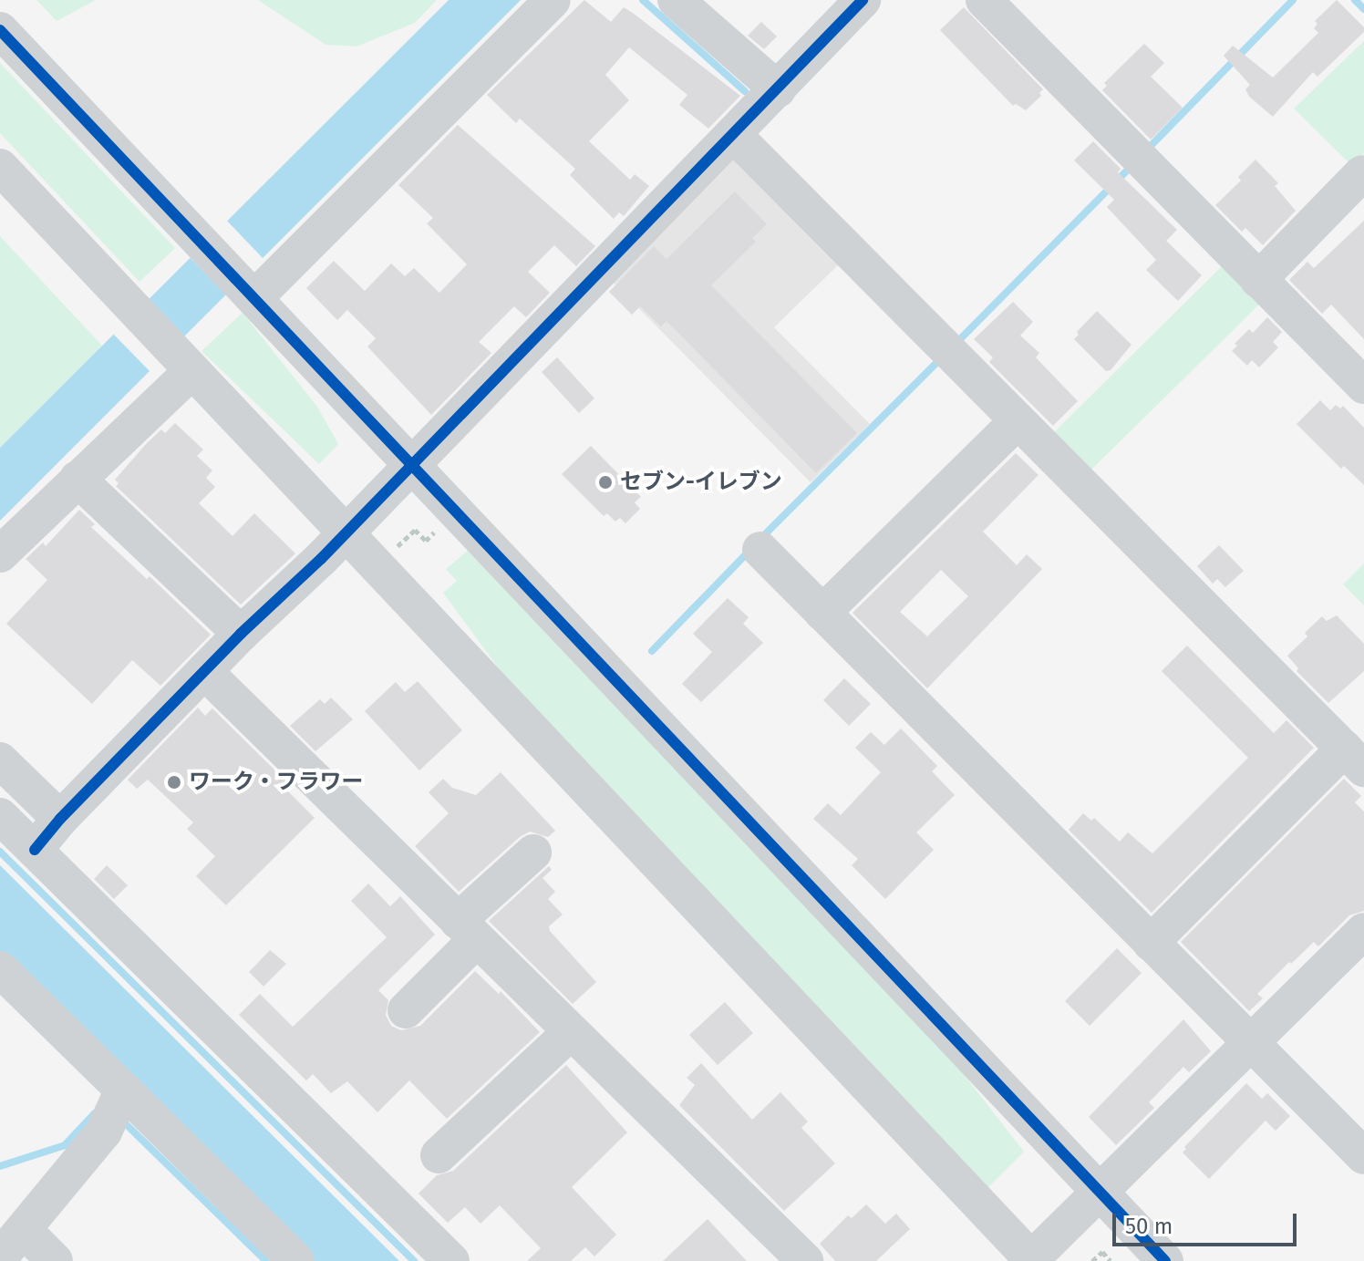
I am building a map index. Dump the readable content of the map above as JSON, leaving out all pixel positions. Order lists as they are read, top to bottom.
{
  "places": ["セブン-イレブン", "ワーク・フラワー"],
  "scale_bar": "50 m"
}
